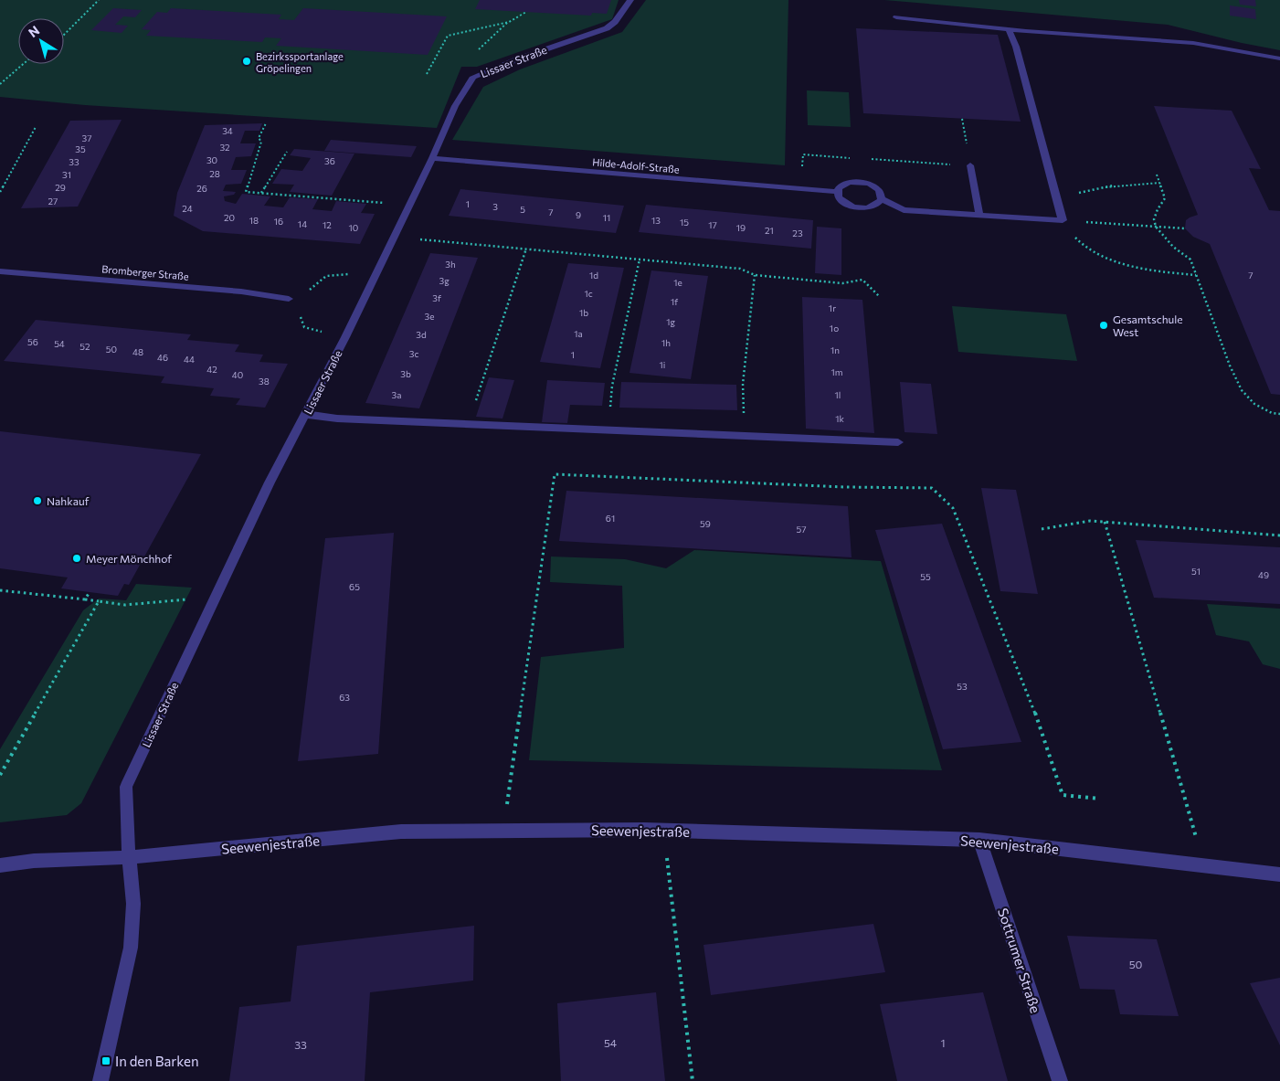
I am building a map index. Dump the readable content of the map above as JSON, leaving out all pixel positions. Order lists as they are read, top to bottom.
{
  "streets": {
    "street": [
      "Lissaer Straße",
      "Hilde-Adolf-Straße",
      "Bromberger Straße",
      "Seewenjestraße",
      "Sottrumer Straße"
    ]
  },
  "crossings": [
    ["Lissaer Straße", "Hilde-Adolf-Straße"],
    ["Lissaer Straße", "Seewenjestraße"],
    ["Seewenjestraße", "Sottrumer Straße"]
  ],
  "places": {
    "other": [
      "Bezirkssportanlage Gröpelingen",
      "Gesamtschule West",
      "Nahkauf",
      "Meyer Mönchhof"
    ],
    "transit": ["In den Barken"]
  },
  "house_numbers": [
    "34",
    "37",
    "32",
    "35",
    "30",
    "36",
    "33",
    "28",
    "31",
    "29",
    "26",
    "27",
    "1",
    "3",
    "24",
    "5",
    "7",
    "9",
    "20",
    "11",
    "18",
    "13",
    "16",
    "15",
    "14",
    "12",
    "17",
    "10",
    "19",
    "21",
    "23",
    "3h",
    "1d",
    "7",
    "3g",
    "1e",
    "1c",
    "3f",
    "1f",
    "1r",
    "1b",
    "3e",
    "1g",
    "1o",
    "1a",
    "3d",
    "56",
    "1h",
    "54",
    "52",
    "50",
    "1n",
    "48",
    "3c",
    "1",
    "46",
    "44",
    "1i",
    "42",
    "1m",
    "3b",
    "40",
    "38",
    "3a",
    "1l",
    "1k",
    "61",
    "59",
    "57",
    "51",
    "49",
    "55",
    "65",
    "53",
    "63",
    "50",
    "54",
    "1",
    "33"
  ],
  "north": "top left"
}
